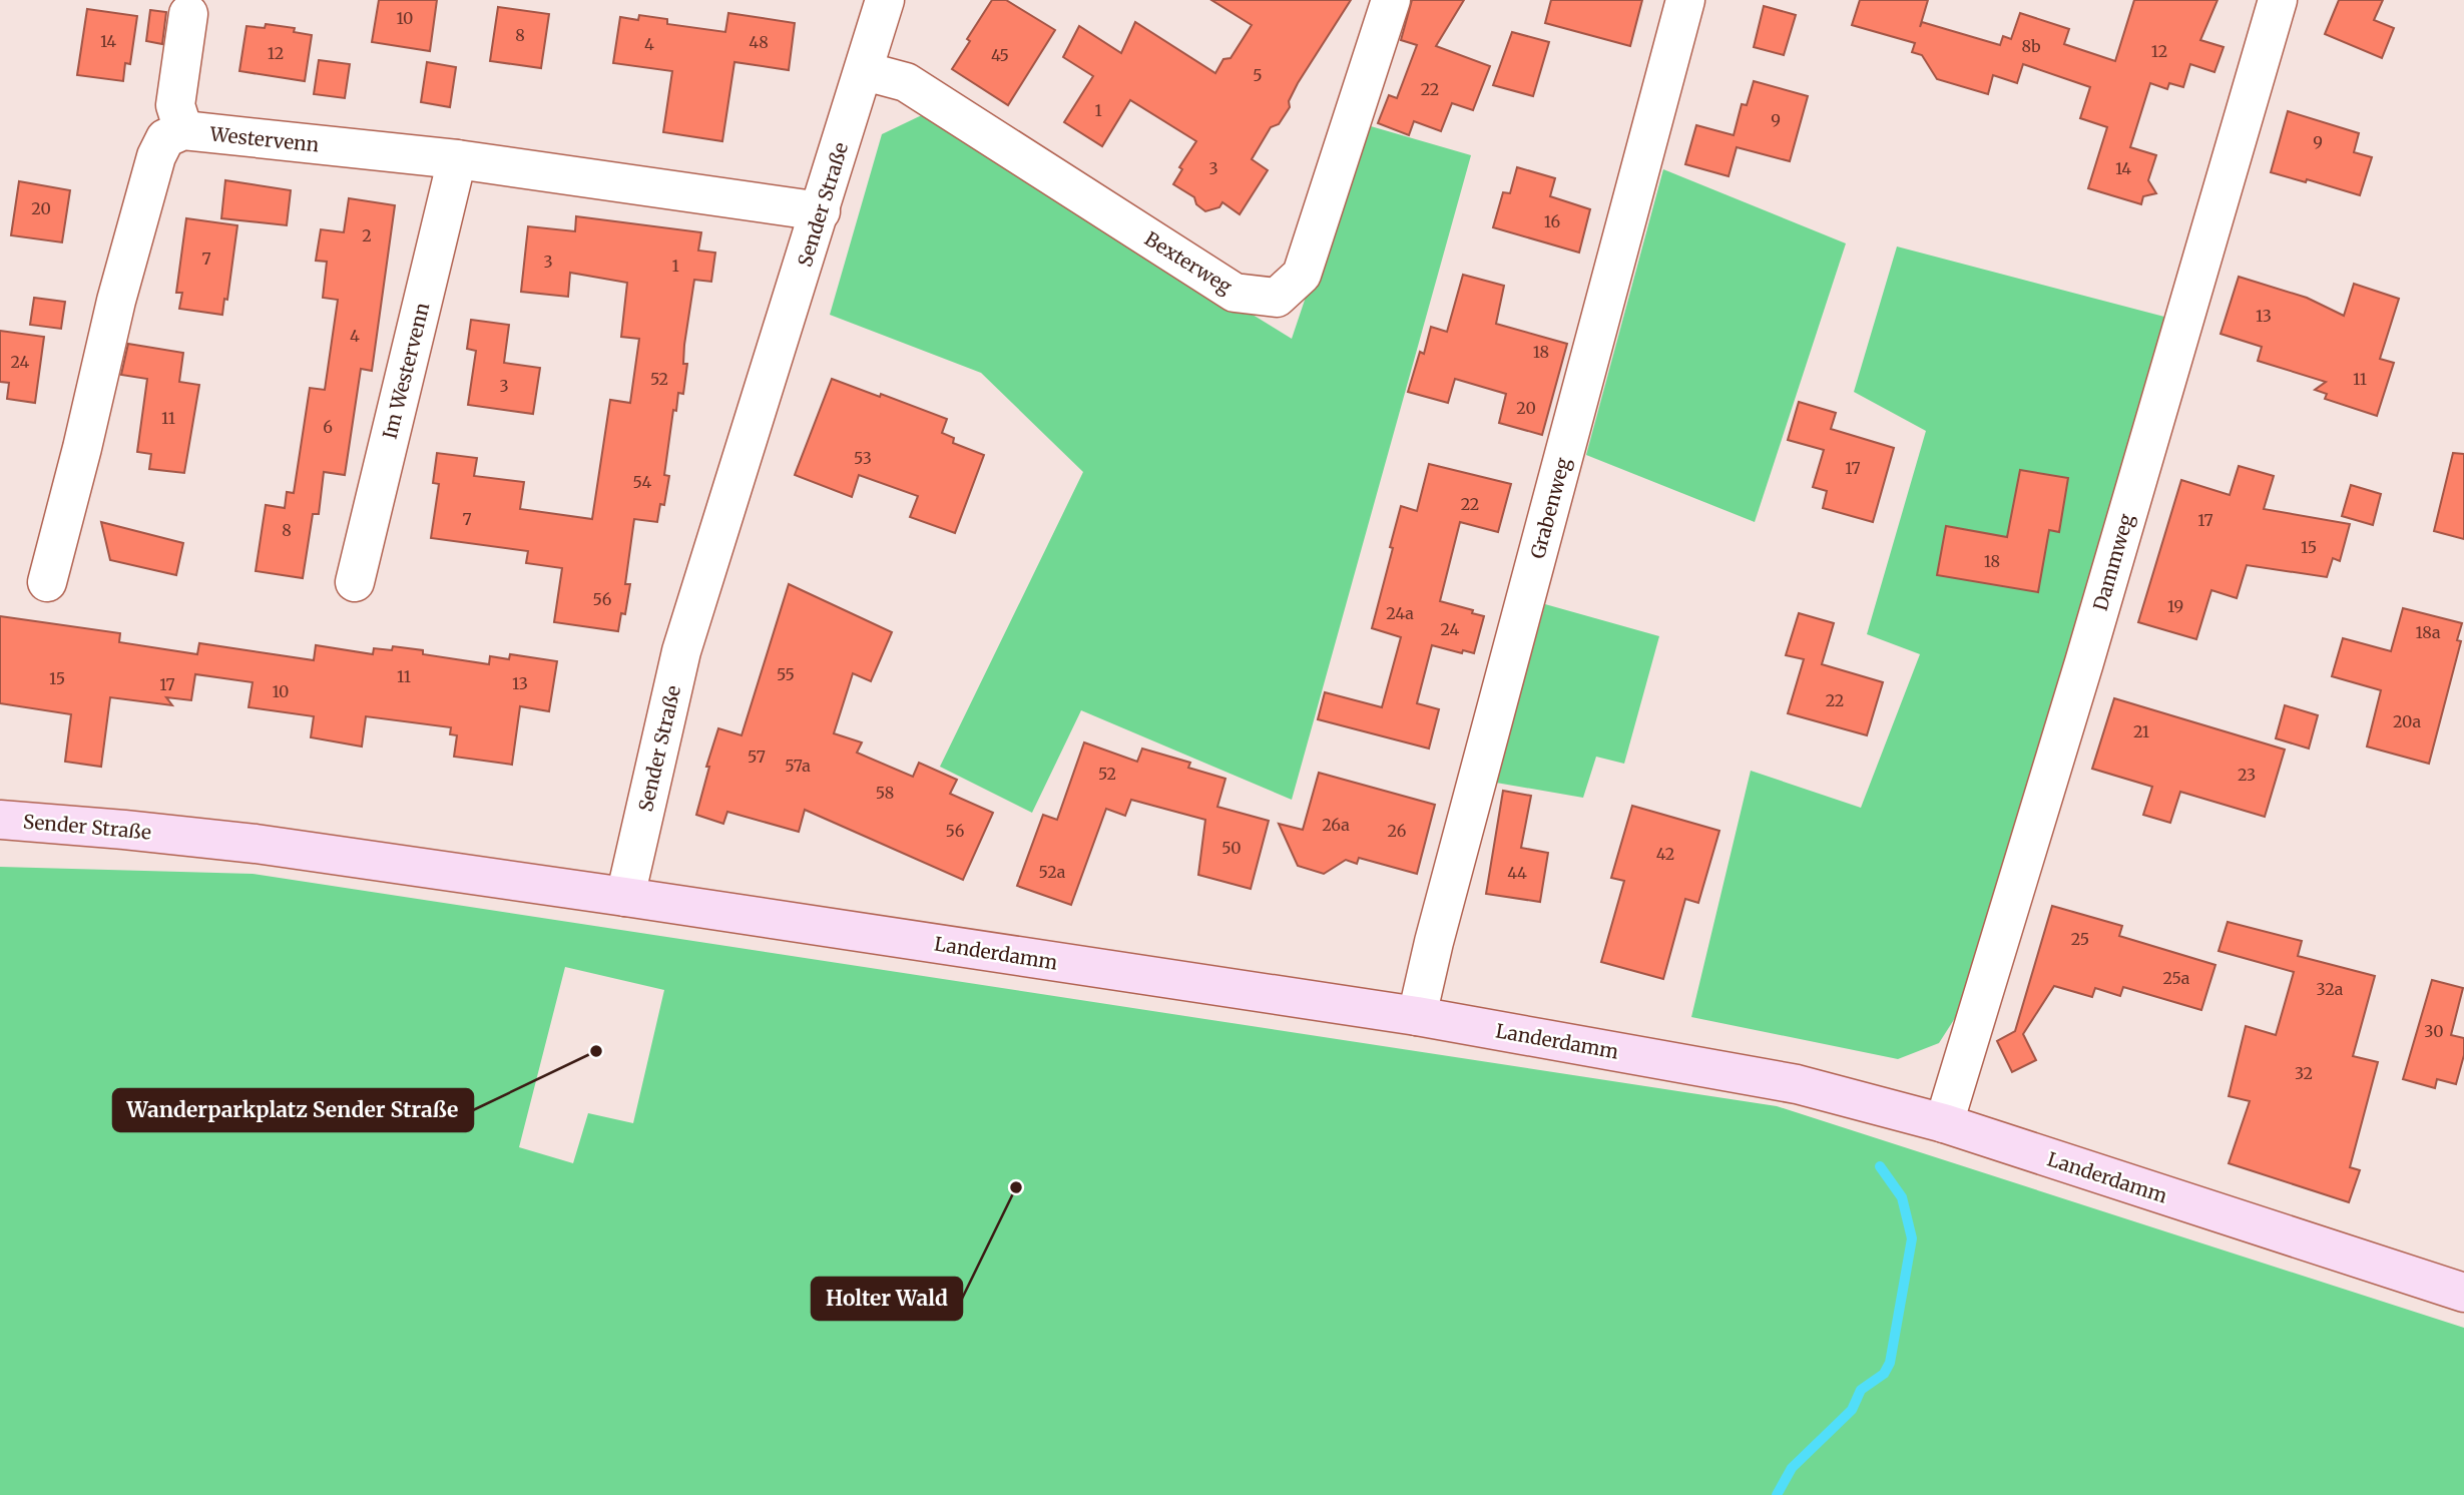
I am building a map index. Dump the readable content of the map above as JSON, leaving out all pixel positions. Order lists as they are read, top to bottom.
{
  "streets": {
    "main road": ["Sender Straße", "Landerdamm"],
    "street": [
      "Westervenn",
      "Bexterweg",
      "Im Westervenn",
      "Grabenweg",
      "Dammweg"
    ]
  },
  "crossings": [
    ["Westervenn", "Sender Straße"],
    ["Westervenn", "Im Westervenn"],
    ["Sender Straße", "Bexterweg"],
    ["Sender Straße", "Landerdamm"],
    ["Grabenweg", "Landerdamm"],
    ["Dammweg", "Landerdamm"]
  ],
  "places": ["Wanderparkplatz Sender Straße", "Holter Wald"],
  "house_numbers": [
    "10",
    "8",
    "14",
    "48",
    "4",
    "8b",
    "12",
    "12",
    "45",
    "5",
    "22",
    "1",
    "9",
    "9",
    "3",
    "14",
    "20",
    "16",
    "2",
    "7",
    "3",
    "1",
    "13",
    "4",
    "18",
    "24",
    "52",
    "11",
    "3",
    "20",
    "11",
    "6",
    "53",
    "17",
    "54",
    "22",
    "7",
    "17",
    "8",
    "15",
    "18",
    "56",
    "19",
    "24a",
    "24",
    "18a",
    "55",
    "11",
    "15",
    "13",
    "17",
    "10",
    "22",
    "20a",
    "21",
    "57",
    "57a",
    "52",
    "23",
    "58",
    "26a",
    "56",
    "26",
    "50",
    "42",
    "52a",
    "44",
    "25",
    "25a",
    "32a",
    "30",
    "32"
  ]
}
